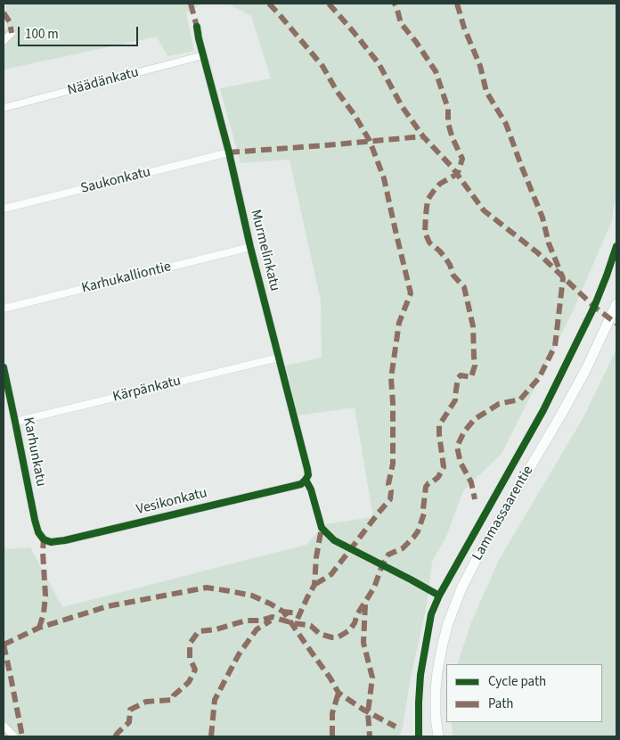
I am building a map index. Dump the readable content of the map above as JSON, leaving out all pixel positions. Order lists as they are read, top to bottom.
{
  "streets": {
    "street": [
      "Näädänkatu",
      "Saukonkatu",
      "Murmelinkatu",
      "Karhukalliontie",
      "Kärpänkatu",
      "Karhunkatu",
      "Vesikonkatu",
      "Lammassaarentie"
    ]
  },
  "crossings": [
    ["Näädänkatu", "Murmelinkatu"],
    ["Saukonkatu", "Murmelinkatu"],
    ["Murmelinkatu", "Karhukalliontie"],
    ["Murmelinkatu", "Kärpänkatu"],
    ["Murmelinkatu", "Vesikonkatu"],
    ["Kärpänkatu", "Karhunkatu"],
    ["Karhunkatu", "Vesikonkatu"]
  ],
  "legend": ["Cycle path", "Path"],
  "scale_bar": "100 m"
}
